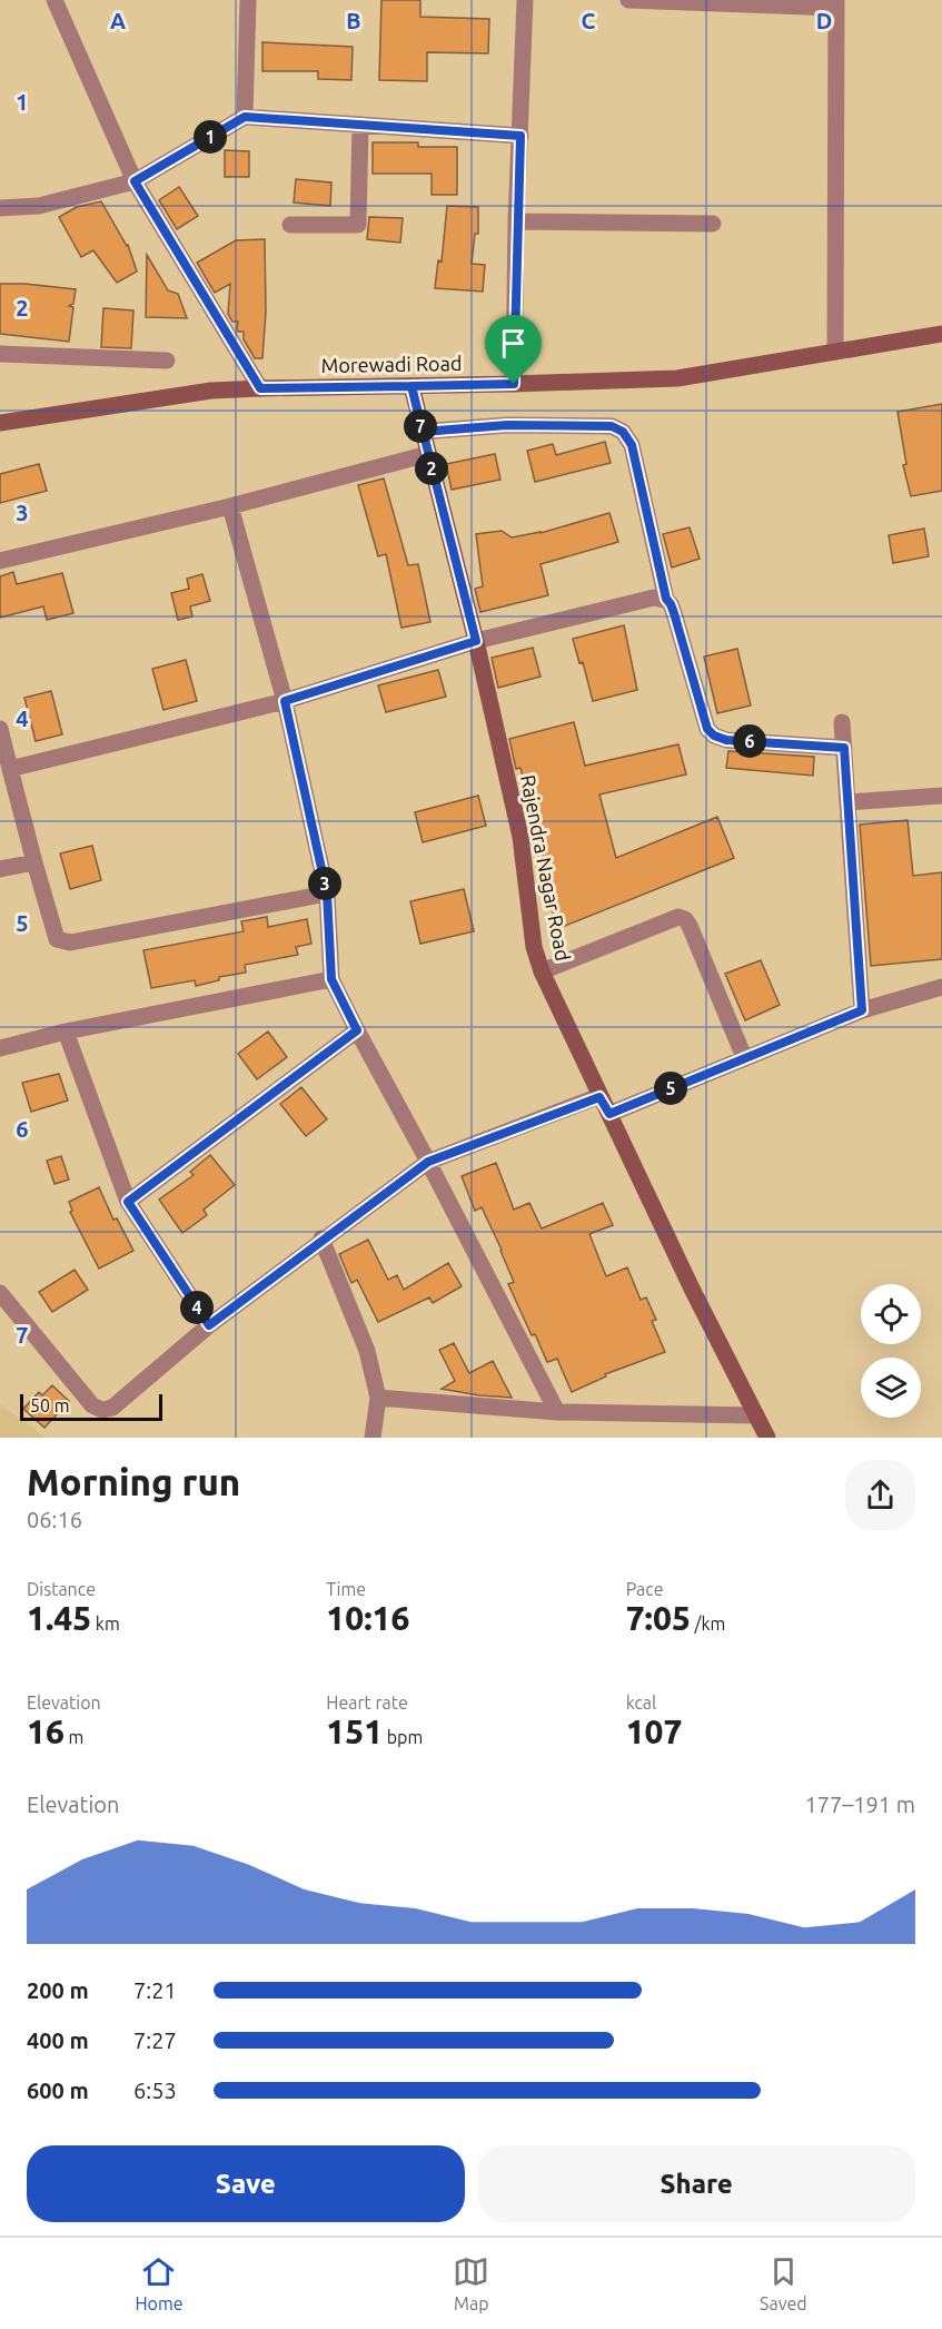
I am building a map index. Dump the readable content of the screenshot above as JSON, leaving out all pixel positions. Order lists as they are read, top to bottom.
{
  "streets": {
    "street": ["Morewadi Road", "Rajendra Nagar Road"]
  },
  "crossings": [
    ["Morewadi Road", "Rajendra Nagar Road"]
  ],
  "scale_bar": "50 m",
  "page": {
    "pins": [
      "1",
      "7",
      "2",
      "6",
      "3",
      "5",
      "4"
    ],
    "scale": "50 m",
    "heading": ["Morning run", "06:16"],
    "stats": [
      ["Distance", "1.45 km"],
      ["Time", "10:16"],
      ["Pace", "7:05 /km"],
      ["Elevation", "16 m"],
      ["Heart rate", "151 bpm"],
      ["kcal", "107"]
    ],
    "chart": ["Elevation", "177–191 m"],
    "list": [
      {
        "name": "200 m",
        "note": "7:21"
      },
      {
        "name": "400 m",
        "note": "7:27"
      },
      {
        "name": "600 m",
        "note": "6:53"
      }
    ],
    "buttons": ["Save", "Share"],
    "tabs": ["Home", "Map", "Saved"]
  },
  "grid": {
    "columns": [
      "A",
      "B",
      "C",
      "D"
    ],
    "rows": [
      "1",
      "2",
      "3",
      "4",
      "5",
      "6",
      "7"
    ]
  }
}
